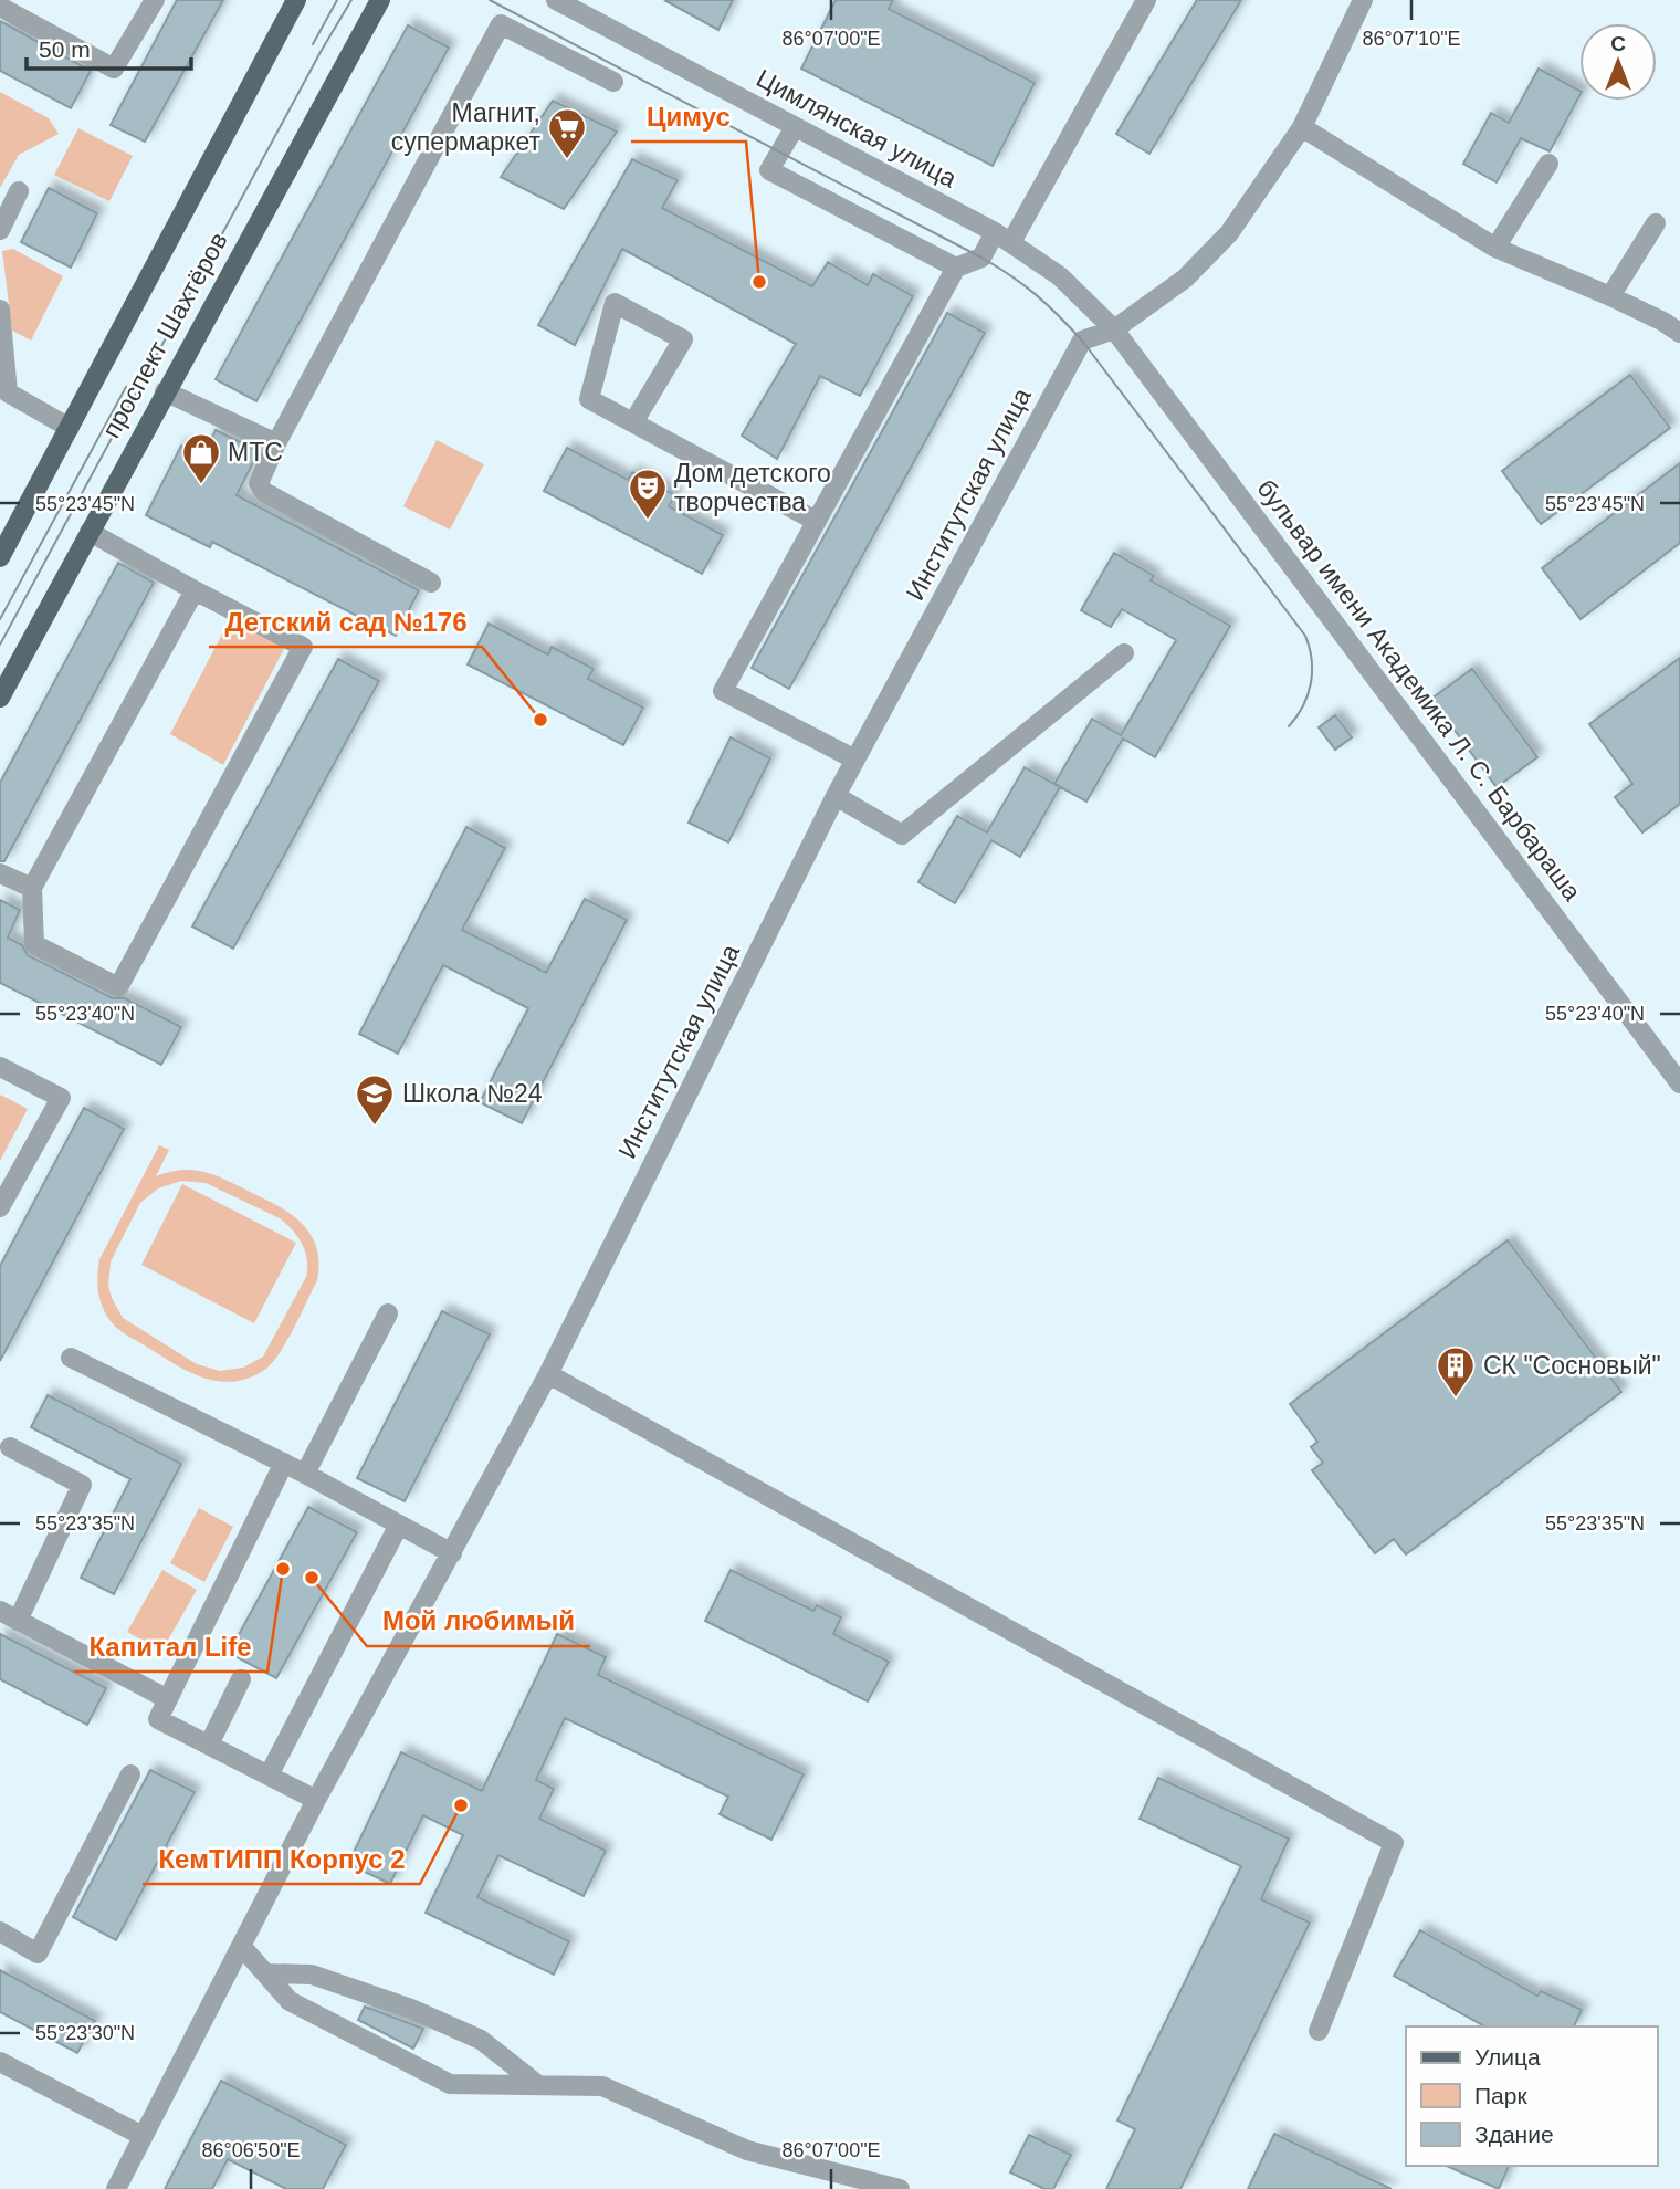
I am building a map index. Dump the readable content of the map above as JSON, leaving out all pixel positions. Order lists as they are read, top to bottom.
{
  "streets": {
    "main road": ["проспект Шахтёров"],
    "street": ["Цимлянская улица", "Институтская улица", "бульвар имени Академика Л. С. Барбараша"]
  },
  "crossings": [
    ["Цимлянская улица", "Институтская улица"],
    ["Цимлянская улица", "бульвар имени Академика Л. С. Барбараша"],
    ["Институтская улица", "бульвар имени Академика Л. С. Барбараша"]
  ],
  "places": {
    "supermarket": ["Магнит, супермаркет"],
    "other": [
      "Цимус",
      "Детский сад №176",
      "Капитал Life",
      "Мой любимый",
      "КемТИПП Корпус 2"
    ],
    "shop": ["МТС"],
    "theatre": ["Дом детского творчества"],
    "school or university": ["Школа №24"],
    "building": ["СК \"Сосновый\""]
  },
  "legend": ["Улица", "Парк", "Здание"],
  "scale_bar": "50 m",
  "north": "top",
  "coordinates": [
    "86°07'00\"E",
    "86°07'10\"E",
    "55°23'45\"N",
    "55°23'40\"N",
    "55°23'35\"N",
    "55°23'30\"N",
    "86°06'50\"E"
  ]
}
